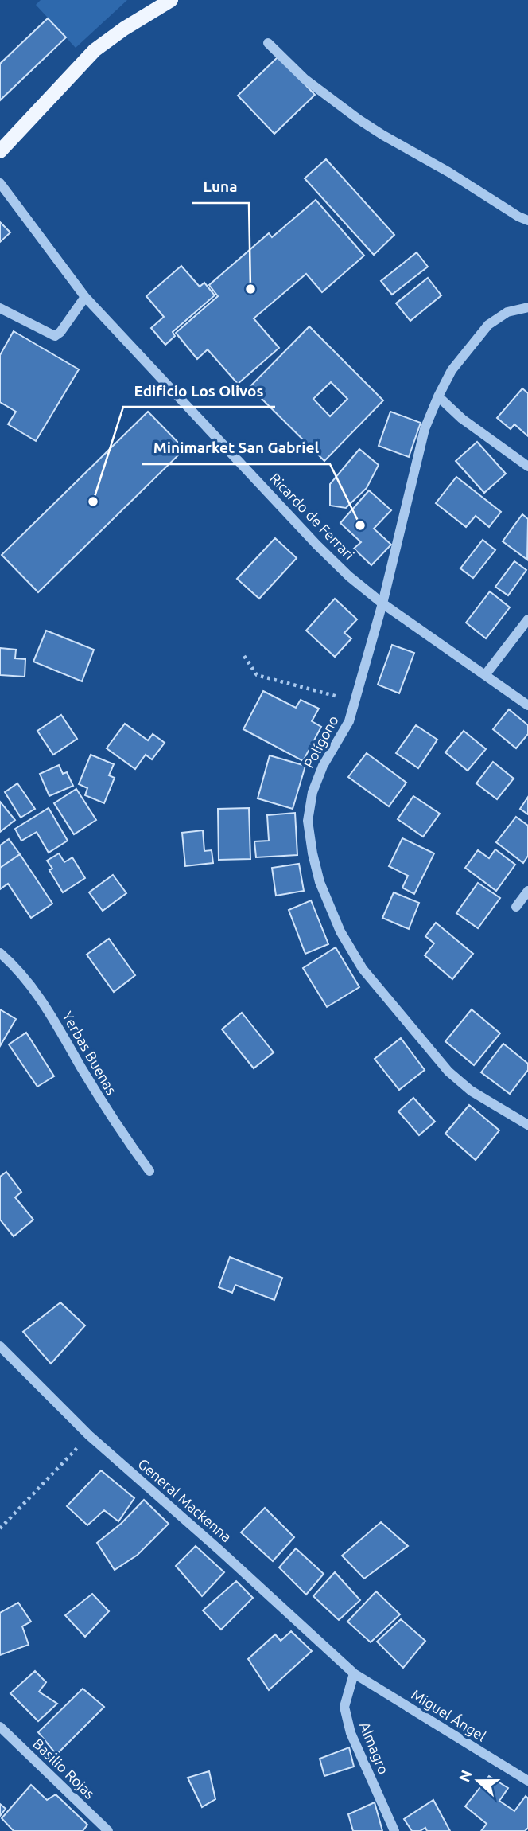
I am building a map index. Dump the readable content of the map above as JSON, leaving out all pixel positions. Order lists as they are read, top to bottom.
{
  "streets": {
    "street": [
      "Ricardo de Ferrari",
      "Polígono",
      "Yerbas Buenas",
      "General Mackenna",
      "Miguel Ángel",
      "Almagro",
      "Basilio Rojas"
    ]
  },
  "crossings": [
    ["Ricardo de Ferrari", "Polígono"],
    ["General Mackenna", "Miguel Ángel"],
    ["General Mackenna", "Almagro"],
    ["Miguel Ángel", "Almagro"]
  ],
  "places": ["Luna", "Edificio Los Olivos", "Minimarket San Gabriel"],
  "north": "left"
}
